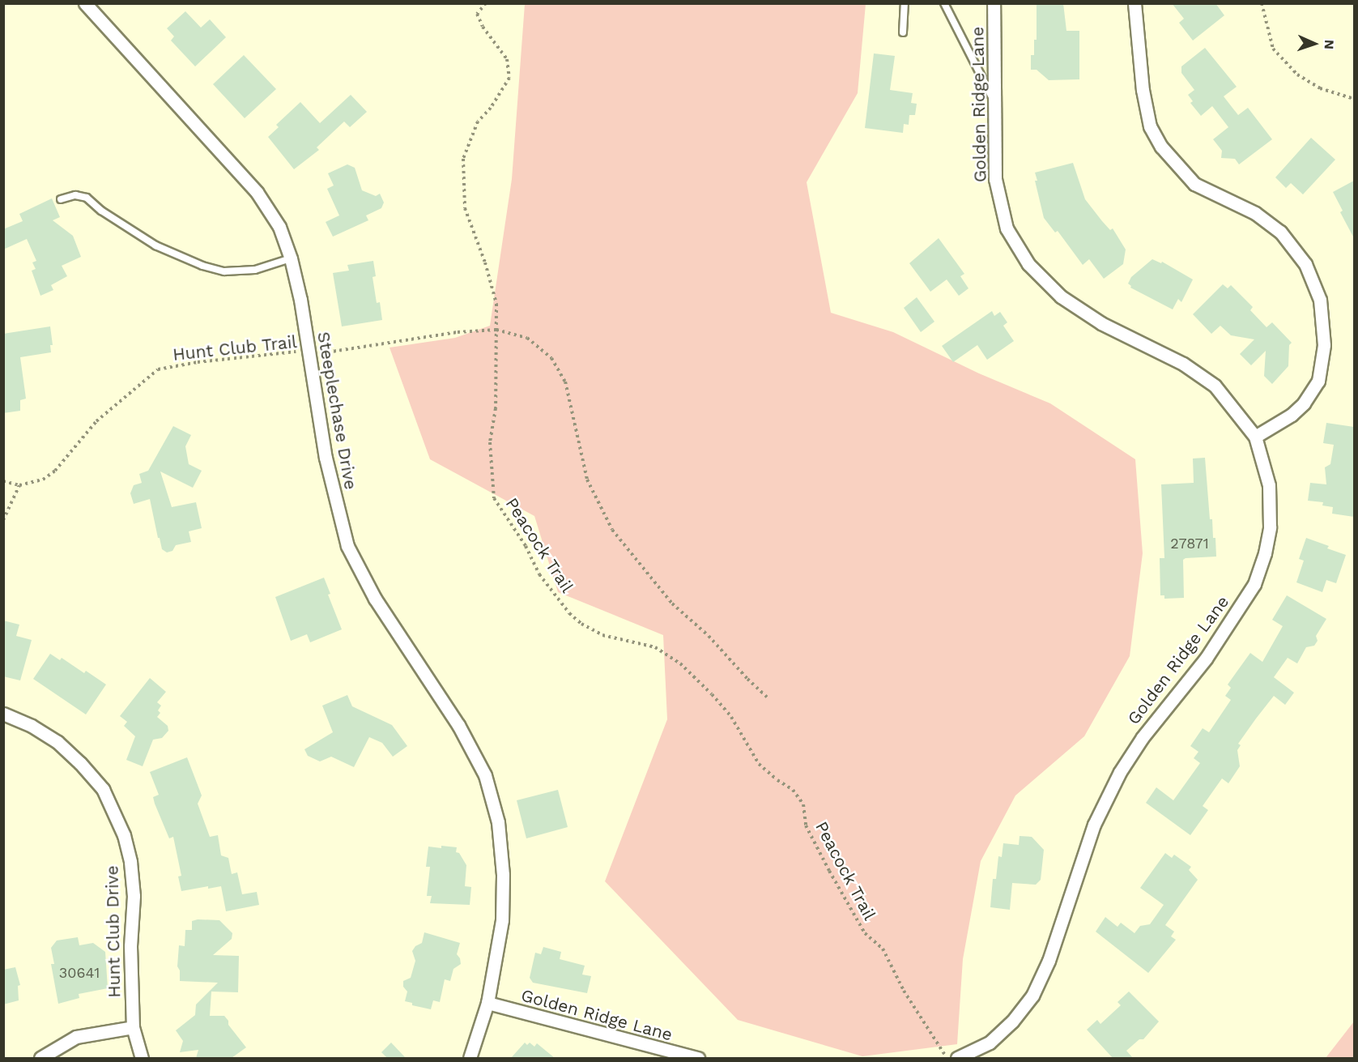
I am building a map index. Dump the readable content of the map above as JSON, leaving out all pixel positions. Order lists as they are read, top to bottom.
{
  "streets": {
    "street": ["Golden Ridge Lane", "Steeplechase Drive", "Hunt Club Drive"],
    "path": ["Hunt Club Trail", "Peacock Trail"]
  },
  "crossings": [
    ["Golden Ridge Lane", "Steeplechase Drive"],
    ["Hunt Club Trail", "Steeplechase Drive"],
    ["Hunt Club Trail", "Peacock Trail"]
  ],
  "house_numbers": ["27871", "30641"],
  "north": "right"
}
